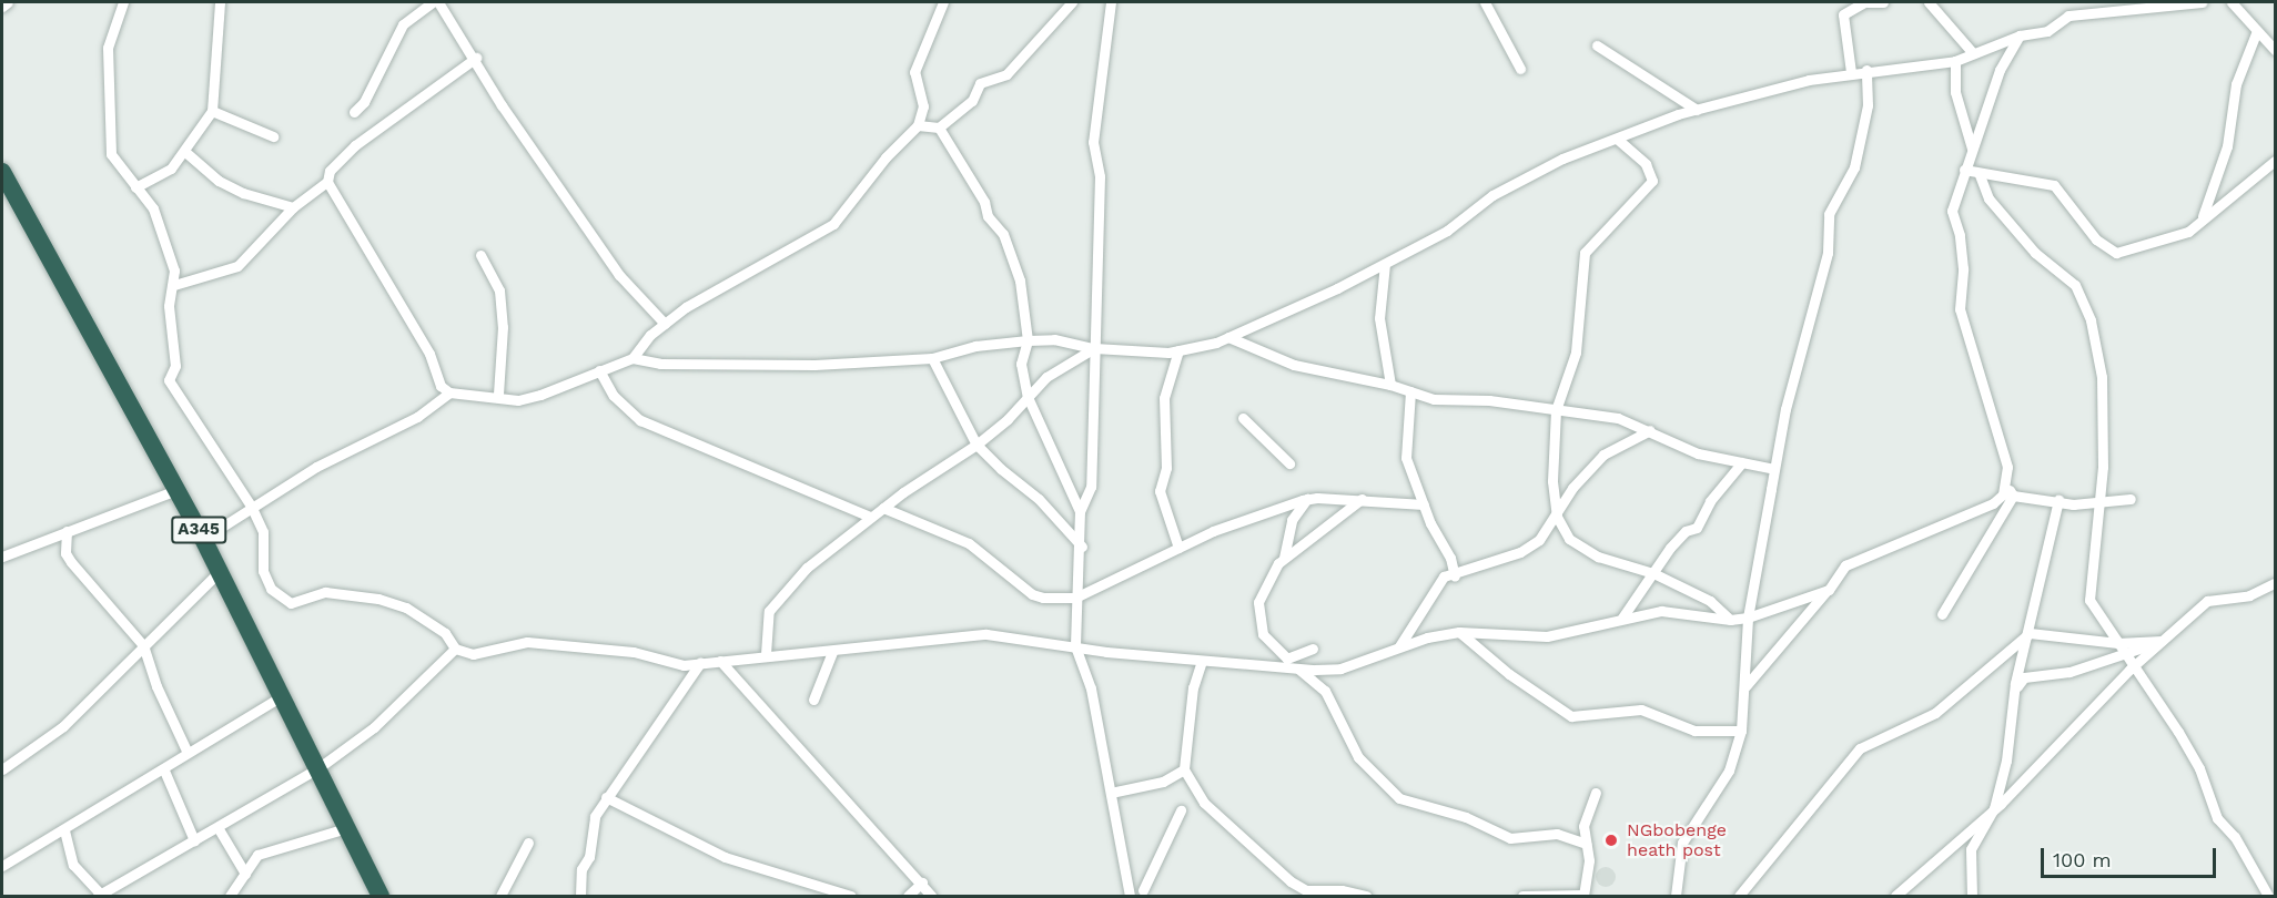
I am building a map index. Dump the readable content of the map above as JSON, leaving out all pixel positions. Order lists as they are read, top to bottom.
{
  "streets": {
    "highway": ["A345"]
  },
  "places": ["NGbobenge heath post"],
  "scale_bar": "100 m"
}
